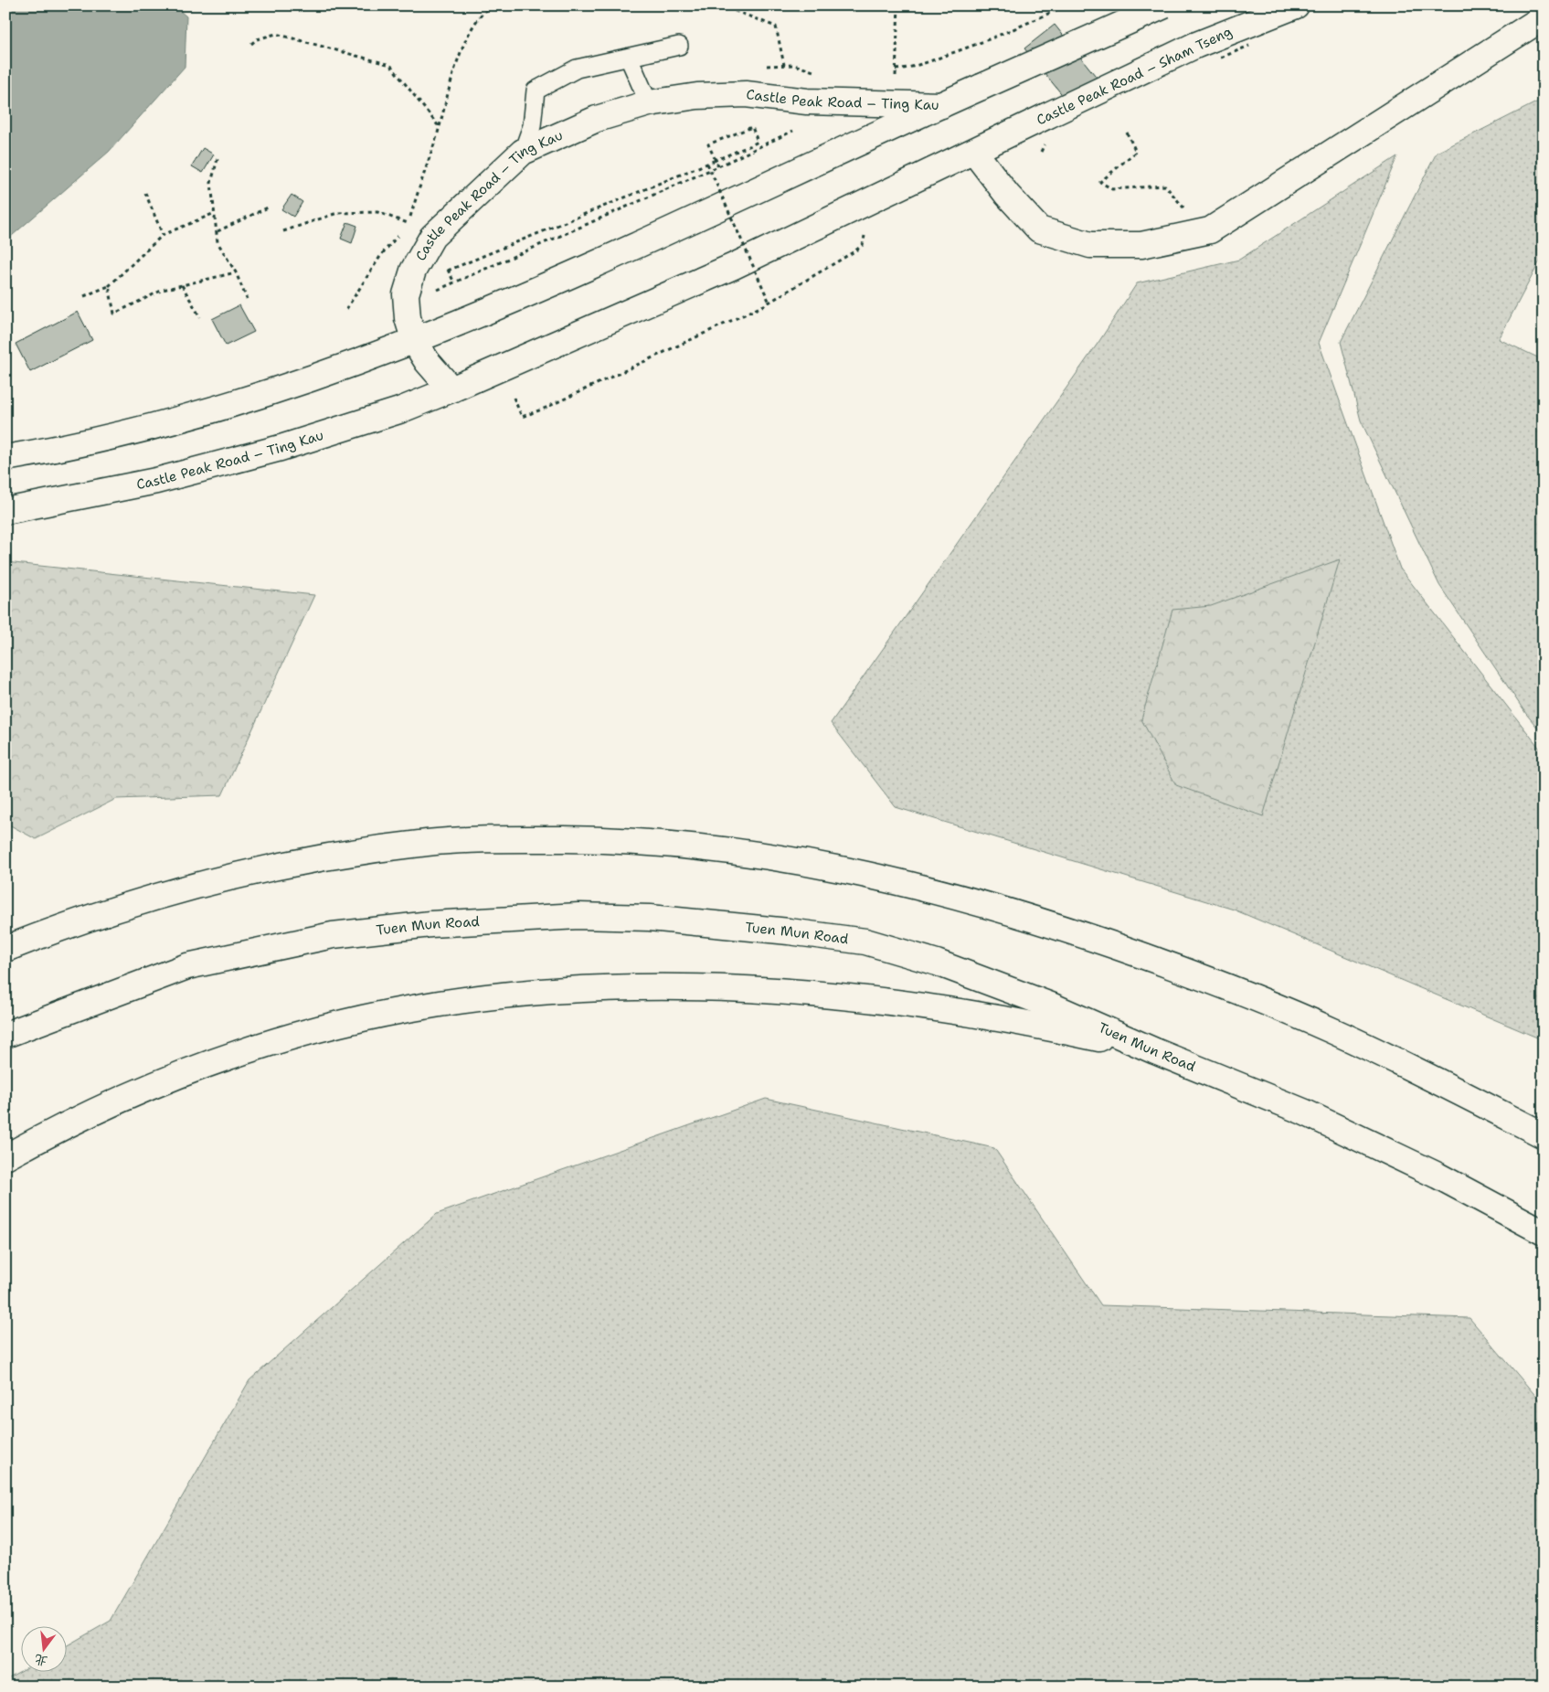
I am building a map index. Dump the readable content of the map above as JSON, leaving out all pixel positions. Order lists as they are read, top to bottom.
{
  "streets": {
    "main road": ["Castle Peak Road – Sham Tseng", "Castle Peak Road – Ting Kau", "Tuen Mun Road"]
  },
  "crossings": [
    ["Castle Peak Road – Sham Tseng", "Castle Peak Road – Ting Kau"]
  ],
  "north": "bottom"
}
